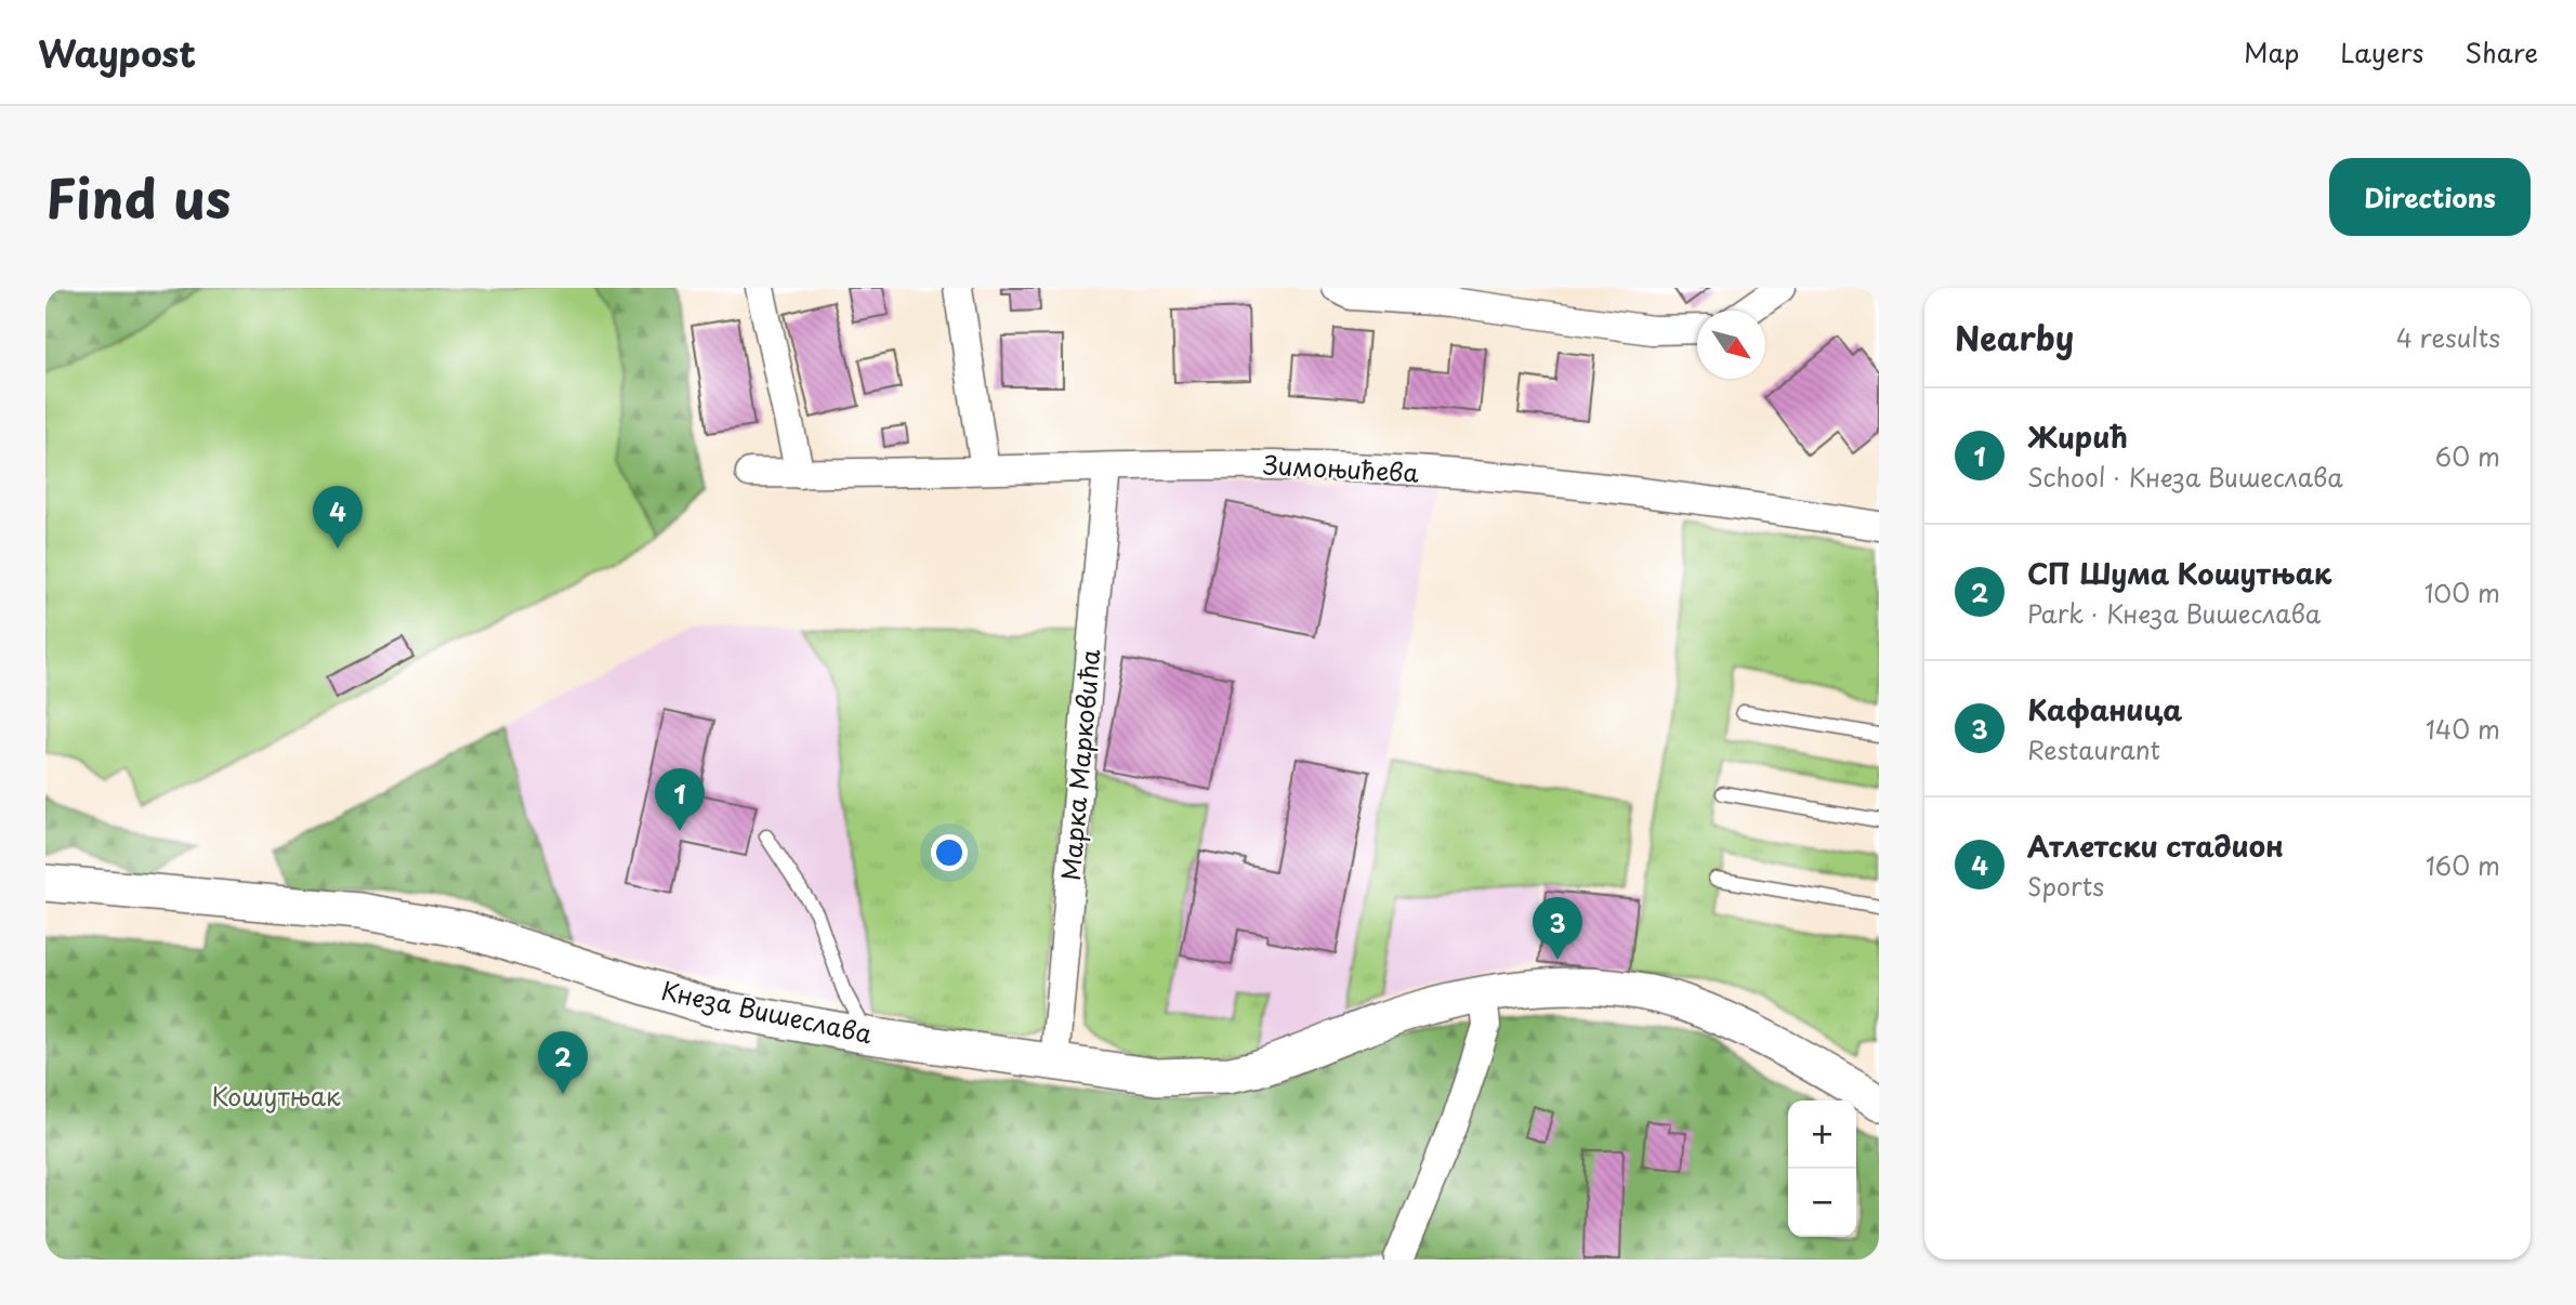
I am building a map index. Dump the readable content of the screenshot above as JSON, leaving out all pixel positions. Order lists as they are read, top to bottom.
{
  "streets": {
    "street": ["Зимоњићева", "Марка Марковића", "Кнеза Вишеслава"]
  },
  "crossings": [
    ["Зимоњићева", "Марка Марковића"],
    ["Марка Марковића", "Кнеза Вишеслава"]
  ],
  "parks": ["Кошутњак"],
  "north": "bottom right",
  "page": {
    "header": "Waypost",
    "nav": ["Map", "Layers", "Share"],
    "title": "Find us",
    "buttons": "Directions",
    "heading": ["Nearby", "4 results"],
    "list": [
      {
        "mark": "1",
        "name": "Жирић",
        "note": "School · Кнеза Вишеслава",
        "value": "60 m"
      },
      {
        "mark": "2",
        "name": "СП Шума Кошутњак",
        "note": "Park · Кнеза Вишеслава",
        "value": "100 m"
      },
      {
        "mark": "3",
        "name": "Кафаница",
        "note": "Restaurant",
        "value": "140 m"
      },
      {
        "mark": "4",
        "name": "Атлетски стадион",
        "note": "Sports",
        "value": "160 m"
      }
    ],
    "pins": [
      "4",
      "1",
      "3",
      "2"
    ],
    "map_buttons": ["+", "−"]
  }
}
